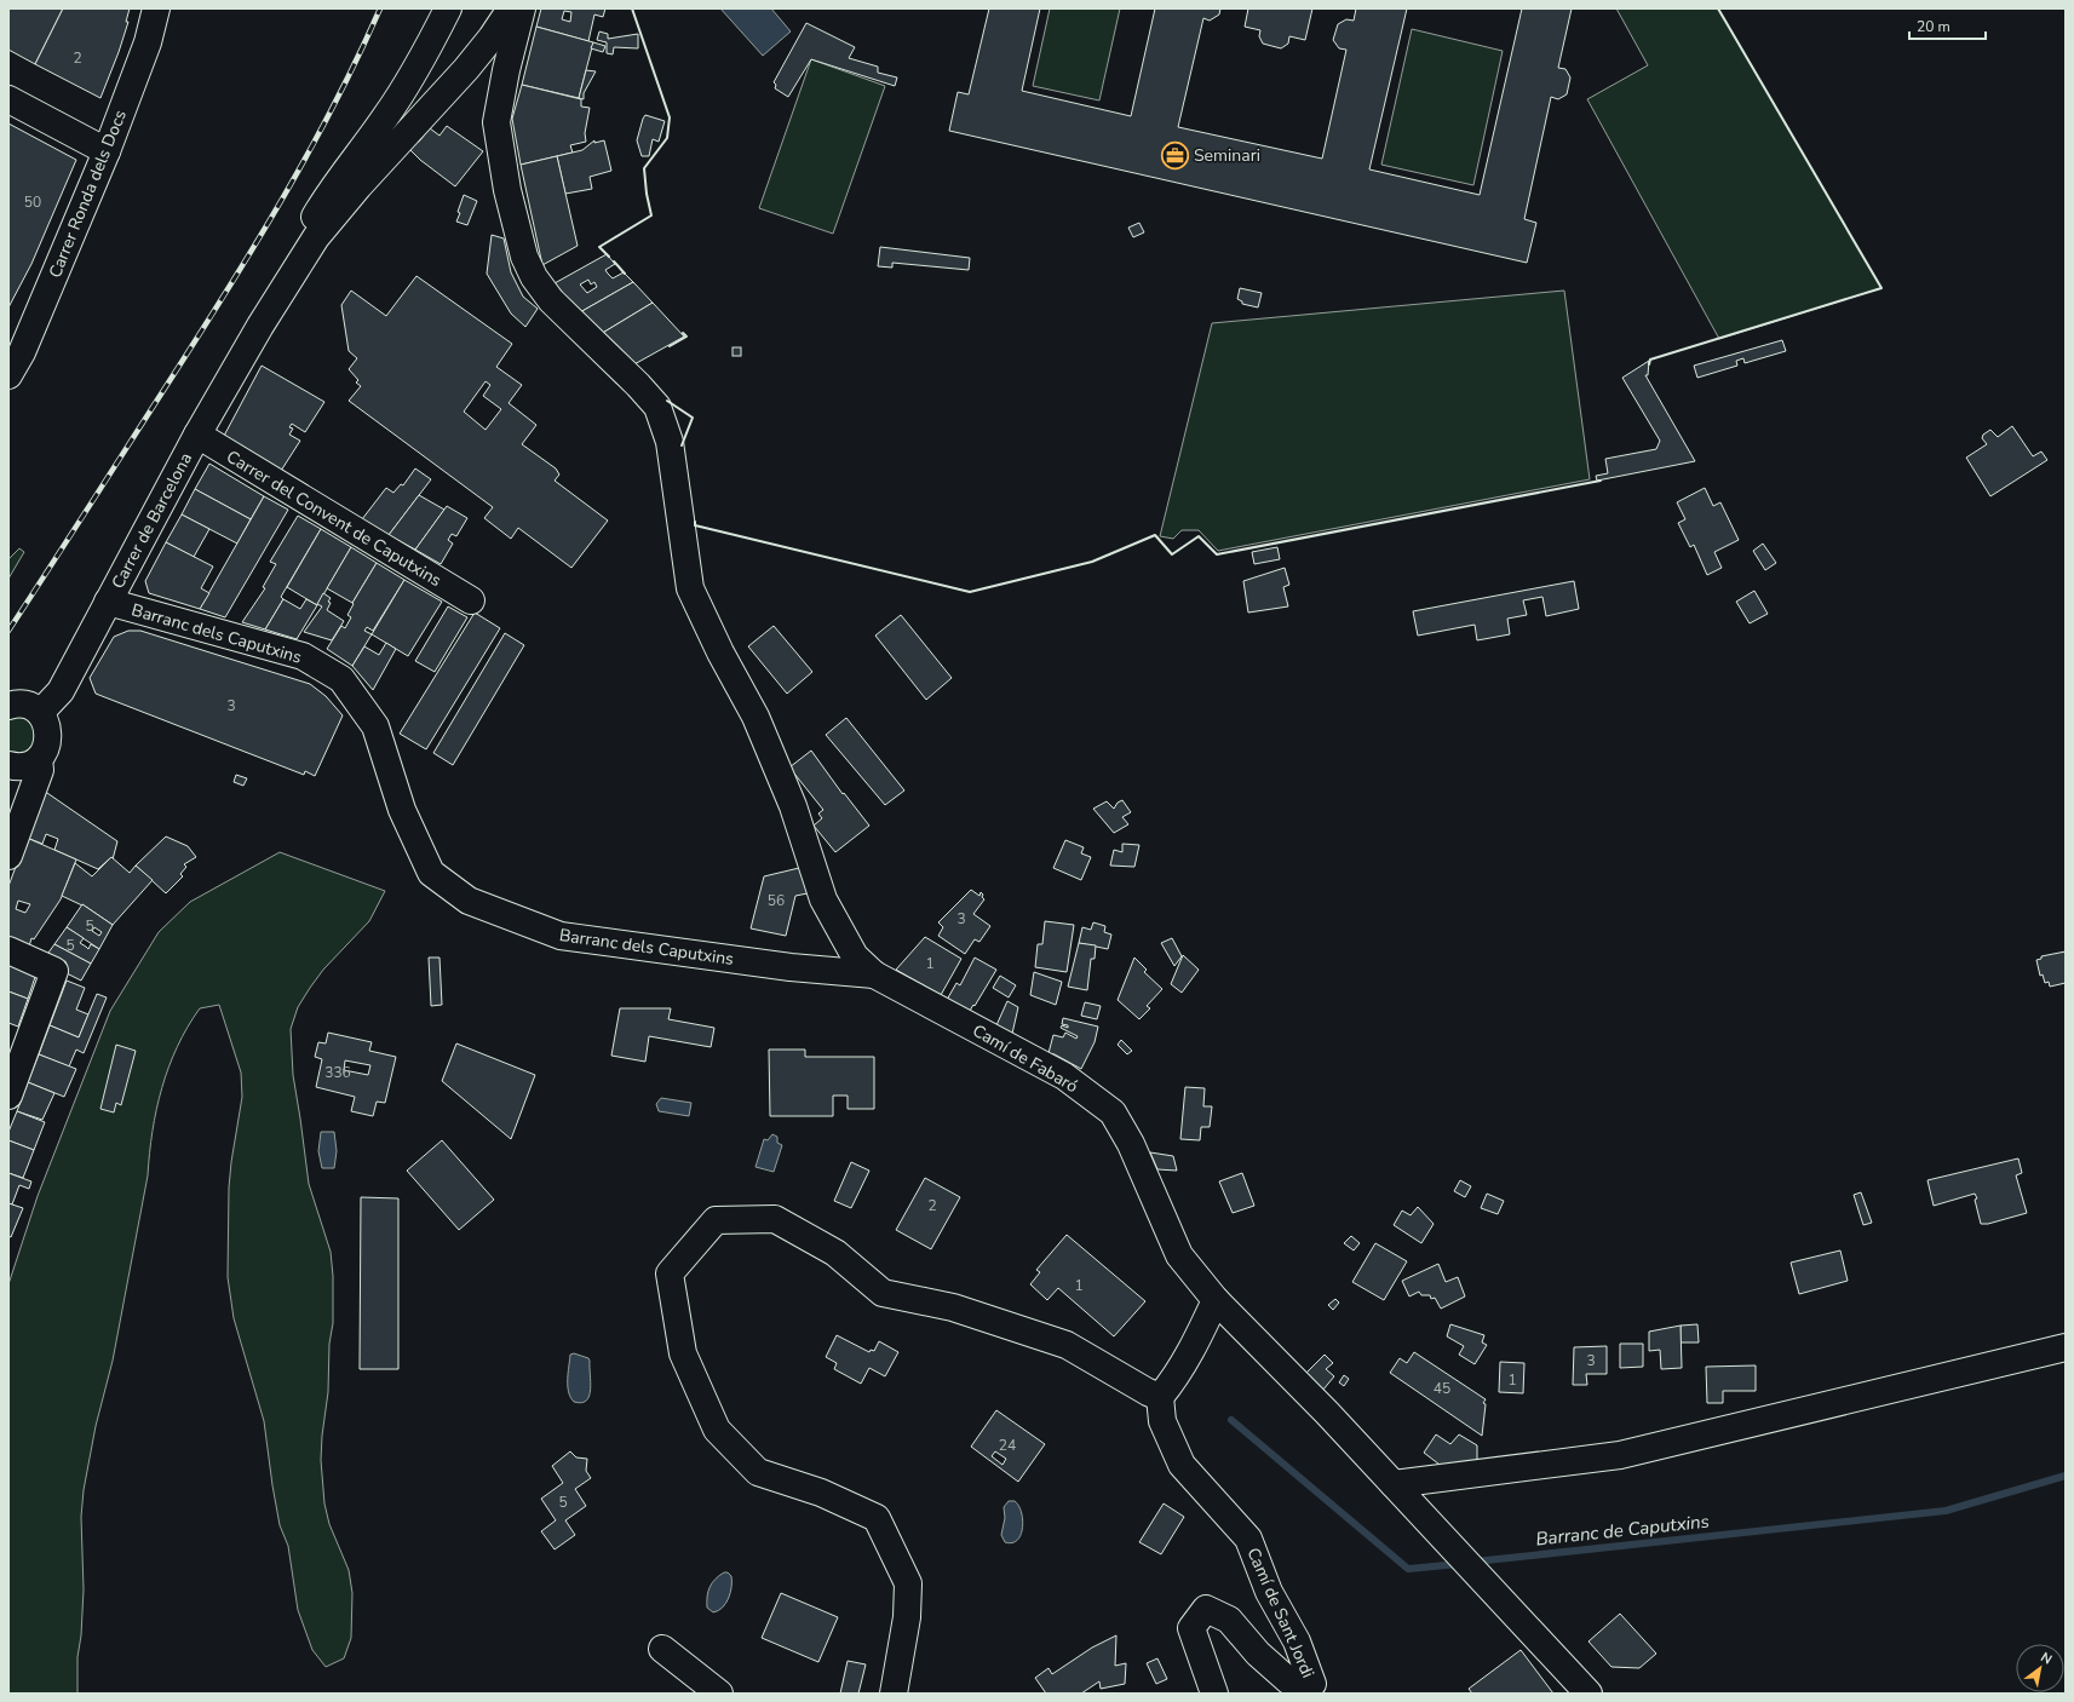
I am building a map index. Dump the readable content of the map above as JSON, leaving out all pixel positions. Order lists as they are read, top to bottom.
{
  "streets": {
    "street": [
      "Carrer Ronda dels Docs",
      "Carrer del Convent de Caputxins",
      "Carrer de Barcelona",
      "Barranc dels Caputxins",
      "Camí de Fabaró",
      "Camí de Sant Jordi"
    ]
  },
  "crossings": [
    ["Carrer del Convent de Caputxins", "Carrer de Barcelona"],
    ["Carrer de Barcelona", "Barranc dels Caputxins"],
    ["Barranc dels Caputxins", "Camí de Fabaró"]
  ],
  "water": ["Barranc de Caputxins"],
  "places": {
    "office": ["Seminari"]
  },
  "house_numbers": [
    "2",
    "50",
    "3",
    "56",
    "3",
    "5",
    "5",
    "1",
    "336",
    "2",
    "1",
    "3",
    "1",
    "45",
    "24",
    "5"
  ],
  "scale_bar": "20 m",
  "north": "top right"
}
